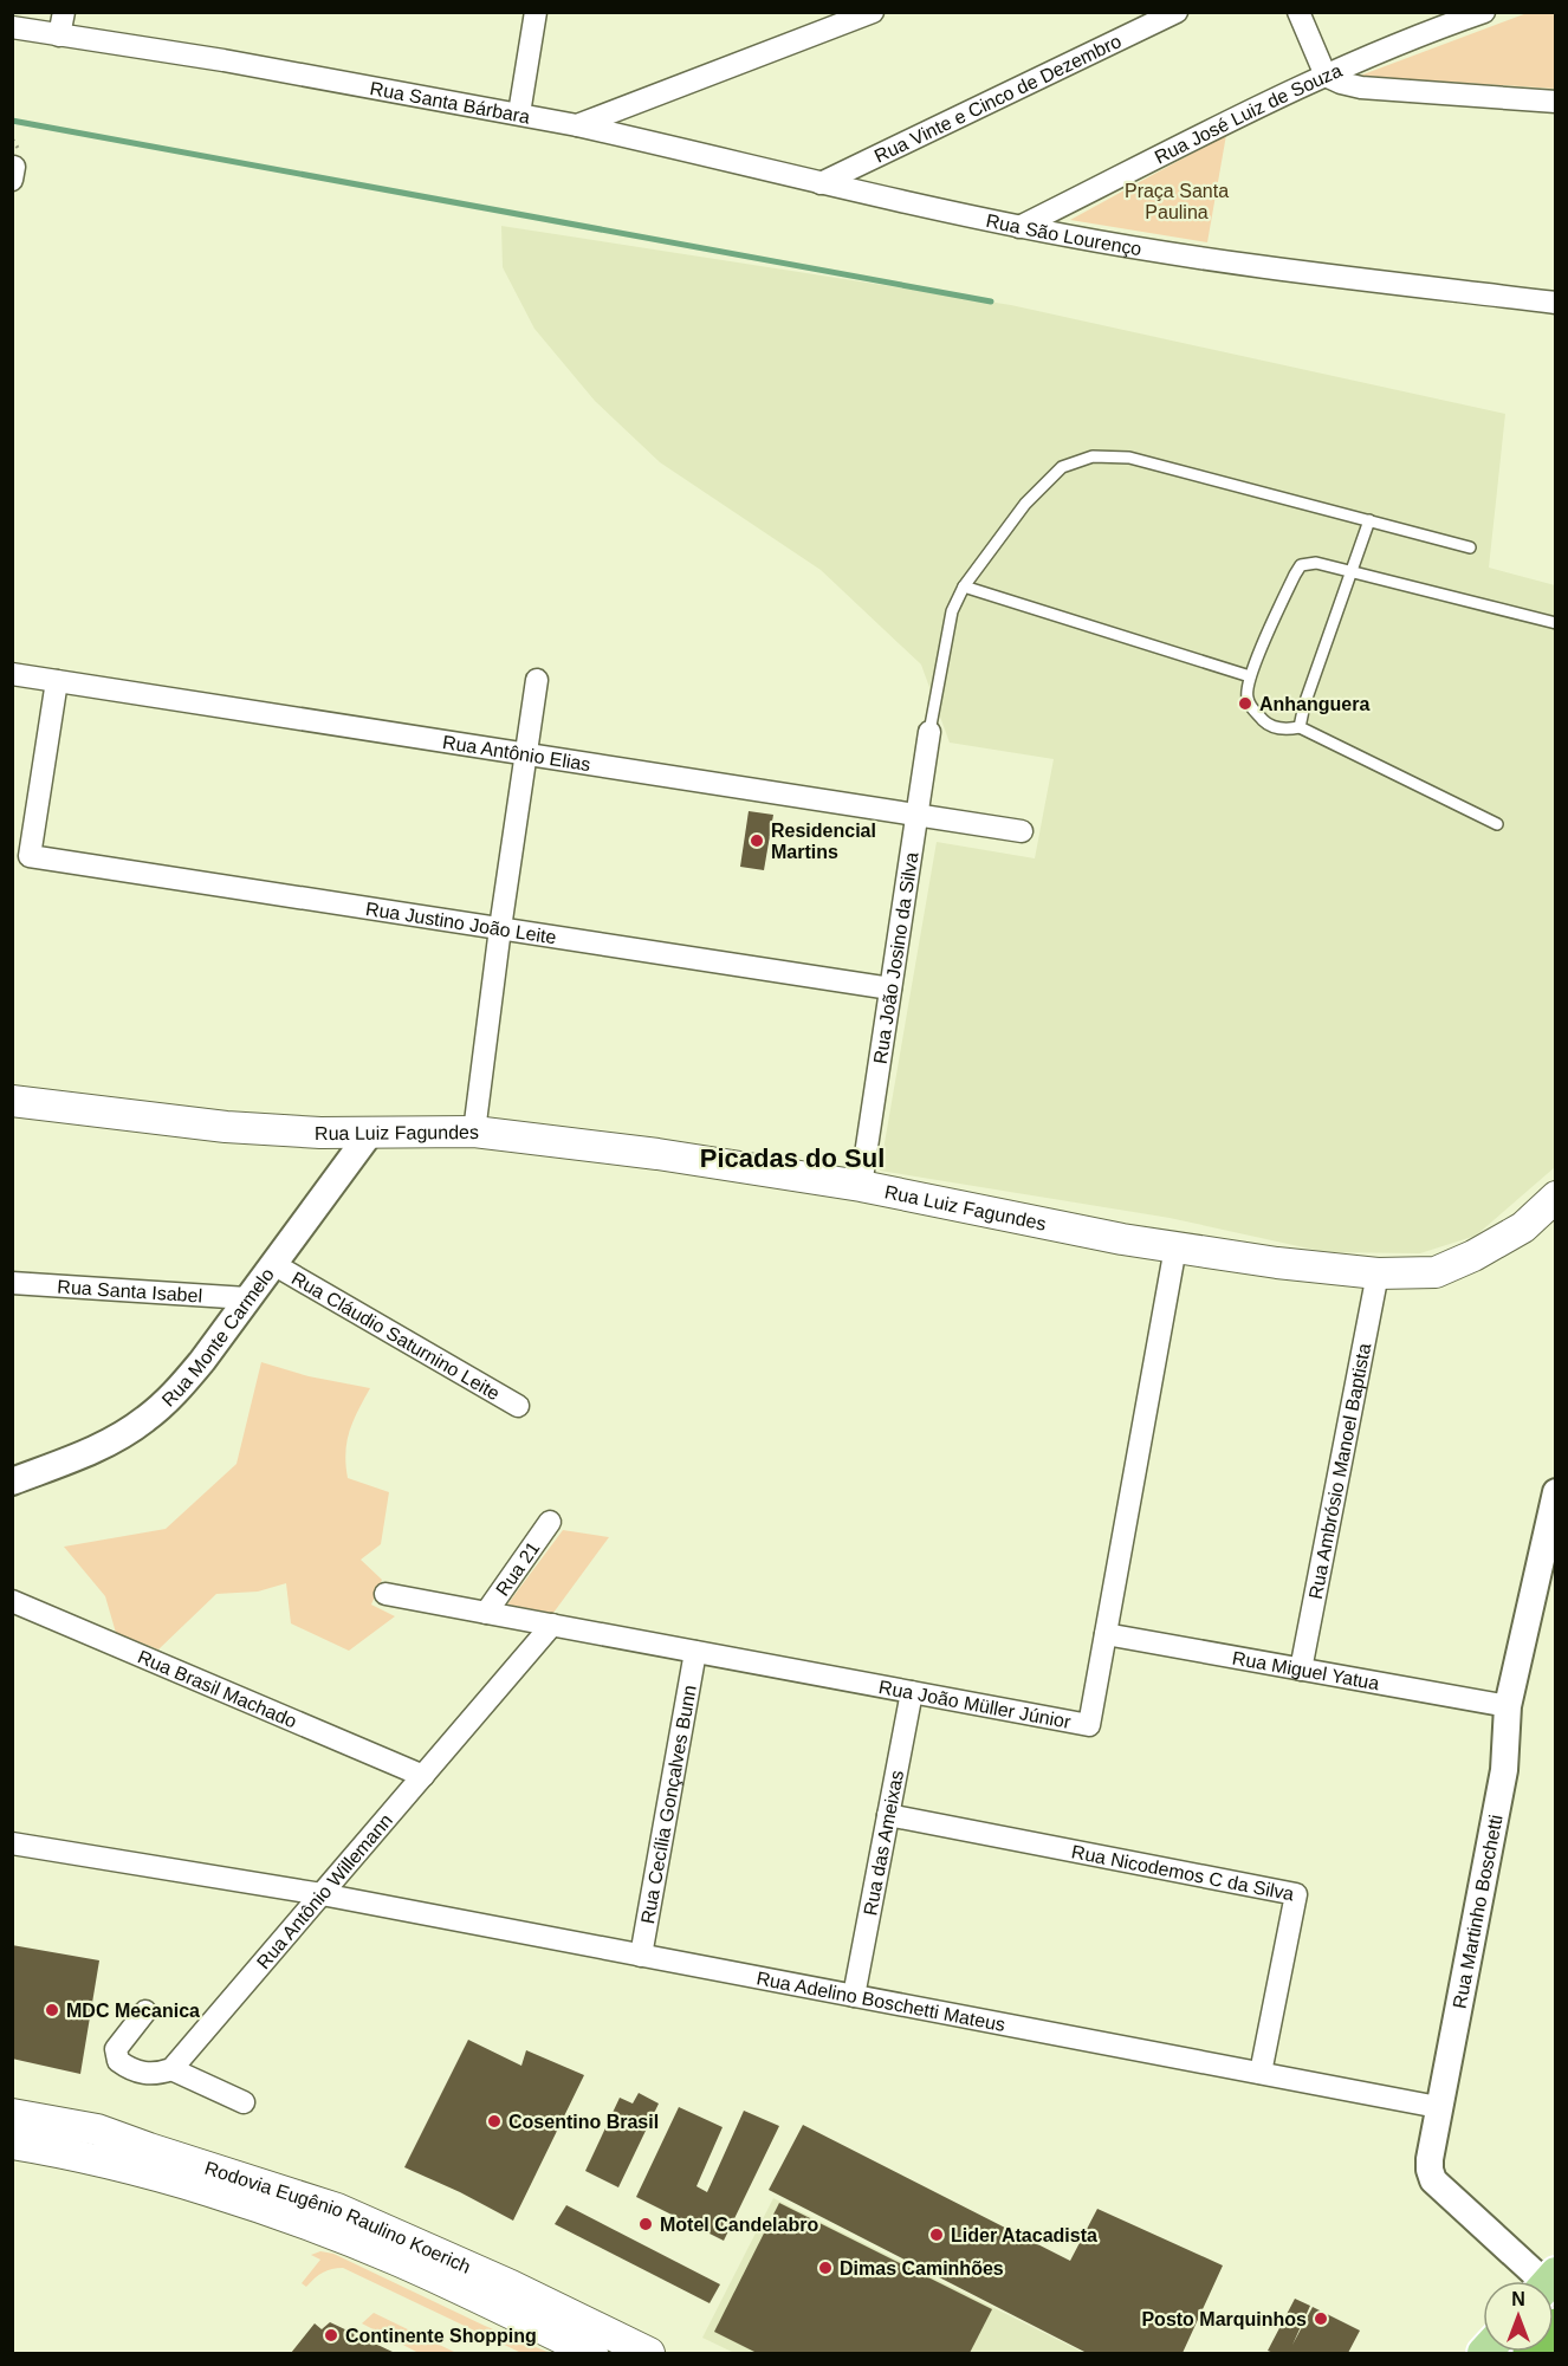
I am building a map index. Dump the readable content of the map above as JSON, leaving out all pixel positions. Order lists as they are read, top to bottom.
{
  "streets": {
    "main road": ["Rua Luiz Fagundes", "Rodovia Eugênio Raulino Koerich"],
    "street": [
      "Rua Vinte e Cinco de Dezembro",
      "Rua Santa Bárbara",
      "Rua José Luiz de Souza",
      "Rua São Lourenço",
      "Rua Antônio Elias",
      "Rua Justino João Leite",
      "Rua João Josino da Silva",
      "Rua Santa Isabel",
      "Rua Cláudio Saturnino Leite",
      "Rua Monte Carmelo",
      "Rua Ambrósio Manoel Baptista",
      "Rua 21",
      "Rua Miguel Yatua",
      "Rua Brasil Machado",
      "Rua João Müller Júnior",
      "Rua Cecília Gonçalves Bunn",
      "Rua das Ameixas",
      "Rua Nicodemos C da Silva",
      "Rua Antônio Willemann",
      "Rua Martinho Boschetti",
      "Rua Adelino Boschetti Mateus"
    ]
  },
  "crossings": [
    ["Rua Vinte e Cinco de Dezembro", "Rua São Lourenço"],
    ["Rua Santa Bárbara", "Rua São Lourenço"],
    ["Rua José Luiz de Souza", "Rua São Lourenço"],
    ["Rua Antônio Elias", "Rua Justino João Leite"],
    ["Rua Antônio Elias", "Rua João Josino da Silva"],
    ["Rua Justino João Leite", "Rua João Josino da Silva"],
    ["Rua João Josino da Silva", "Rua Luiz Fagundes"],
    ["Rua Luiz Fagundes", "Rua Monte Carmelo"],
    ["Rua Luiz Fagundes", "Rua Ambrósio Manoel Baptista"],
    ["Rua Luiz Fagundes", "Rua João Müller Júnior"],
    ["Rua Santa Isabel", "Rua Monte Carmelo"],
    ["Rua Cláudio Saturnino Leite", "Rua Monte Carmelo"],
    ["Rua Ambrósio Manoel Baptista", "Rua Miguel Yatua"],
    ["Rua 21", "Rua João Müller Júnior"],
    ["Rua Miguel Yatua", "Rua João Müller Júnior"],
    ["Rua Miguel Yatua", "Rua Martinho Boschetti"],
    ["Rua Brasil Machado", "Rua Antônio Willemann"],
    ["Rua João Müller Júnior", "Rua Cecília Gonçalves Bunn"],
    ["Rua João Müller Júnior", "Rua das Ameixas"],
    ["Rua João Müller Júnior", "Rua Antônio Willemann"],
    ["Rua Cecília Gonçalves Bunn", "Rua Adelino Boschetti Mateus"],
    ["Rua das Ameixas", "Rua Nicodemos C da Silva"],
    ["Rua das Ameixas", "Rua Adelino Boschetti Mateus"],
    ["Rua Nicodemos C da Silva", "Rua Adelino Boschetti Mateus"],
    ["Rua Antônio Willemann", "Rua Adelino Boschetti Mateus"],
    ["Rua Martinho Boschetti", "Rua Adelino Boschetti Mateus"]
  ],
  "districts": ["Picadas do Sul"],
  "parks": ["Praça Santa Paulina"],
  "places": [
    "Anhanguera",
    "Residencial Martins",
    "MDC Mecanica",
    "Cosentino Brasil",
    "Motel Candelabro",
    "Lider Atacadista",
    "Dimas Caminhões",
    "Posto Marquinhos",
    "Continente Shopping"
  ],
  "north": "top"
}
